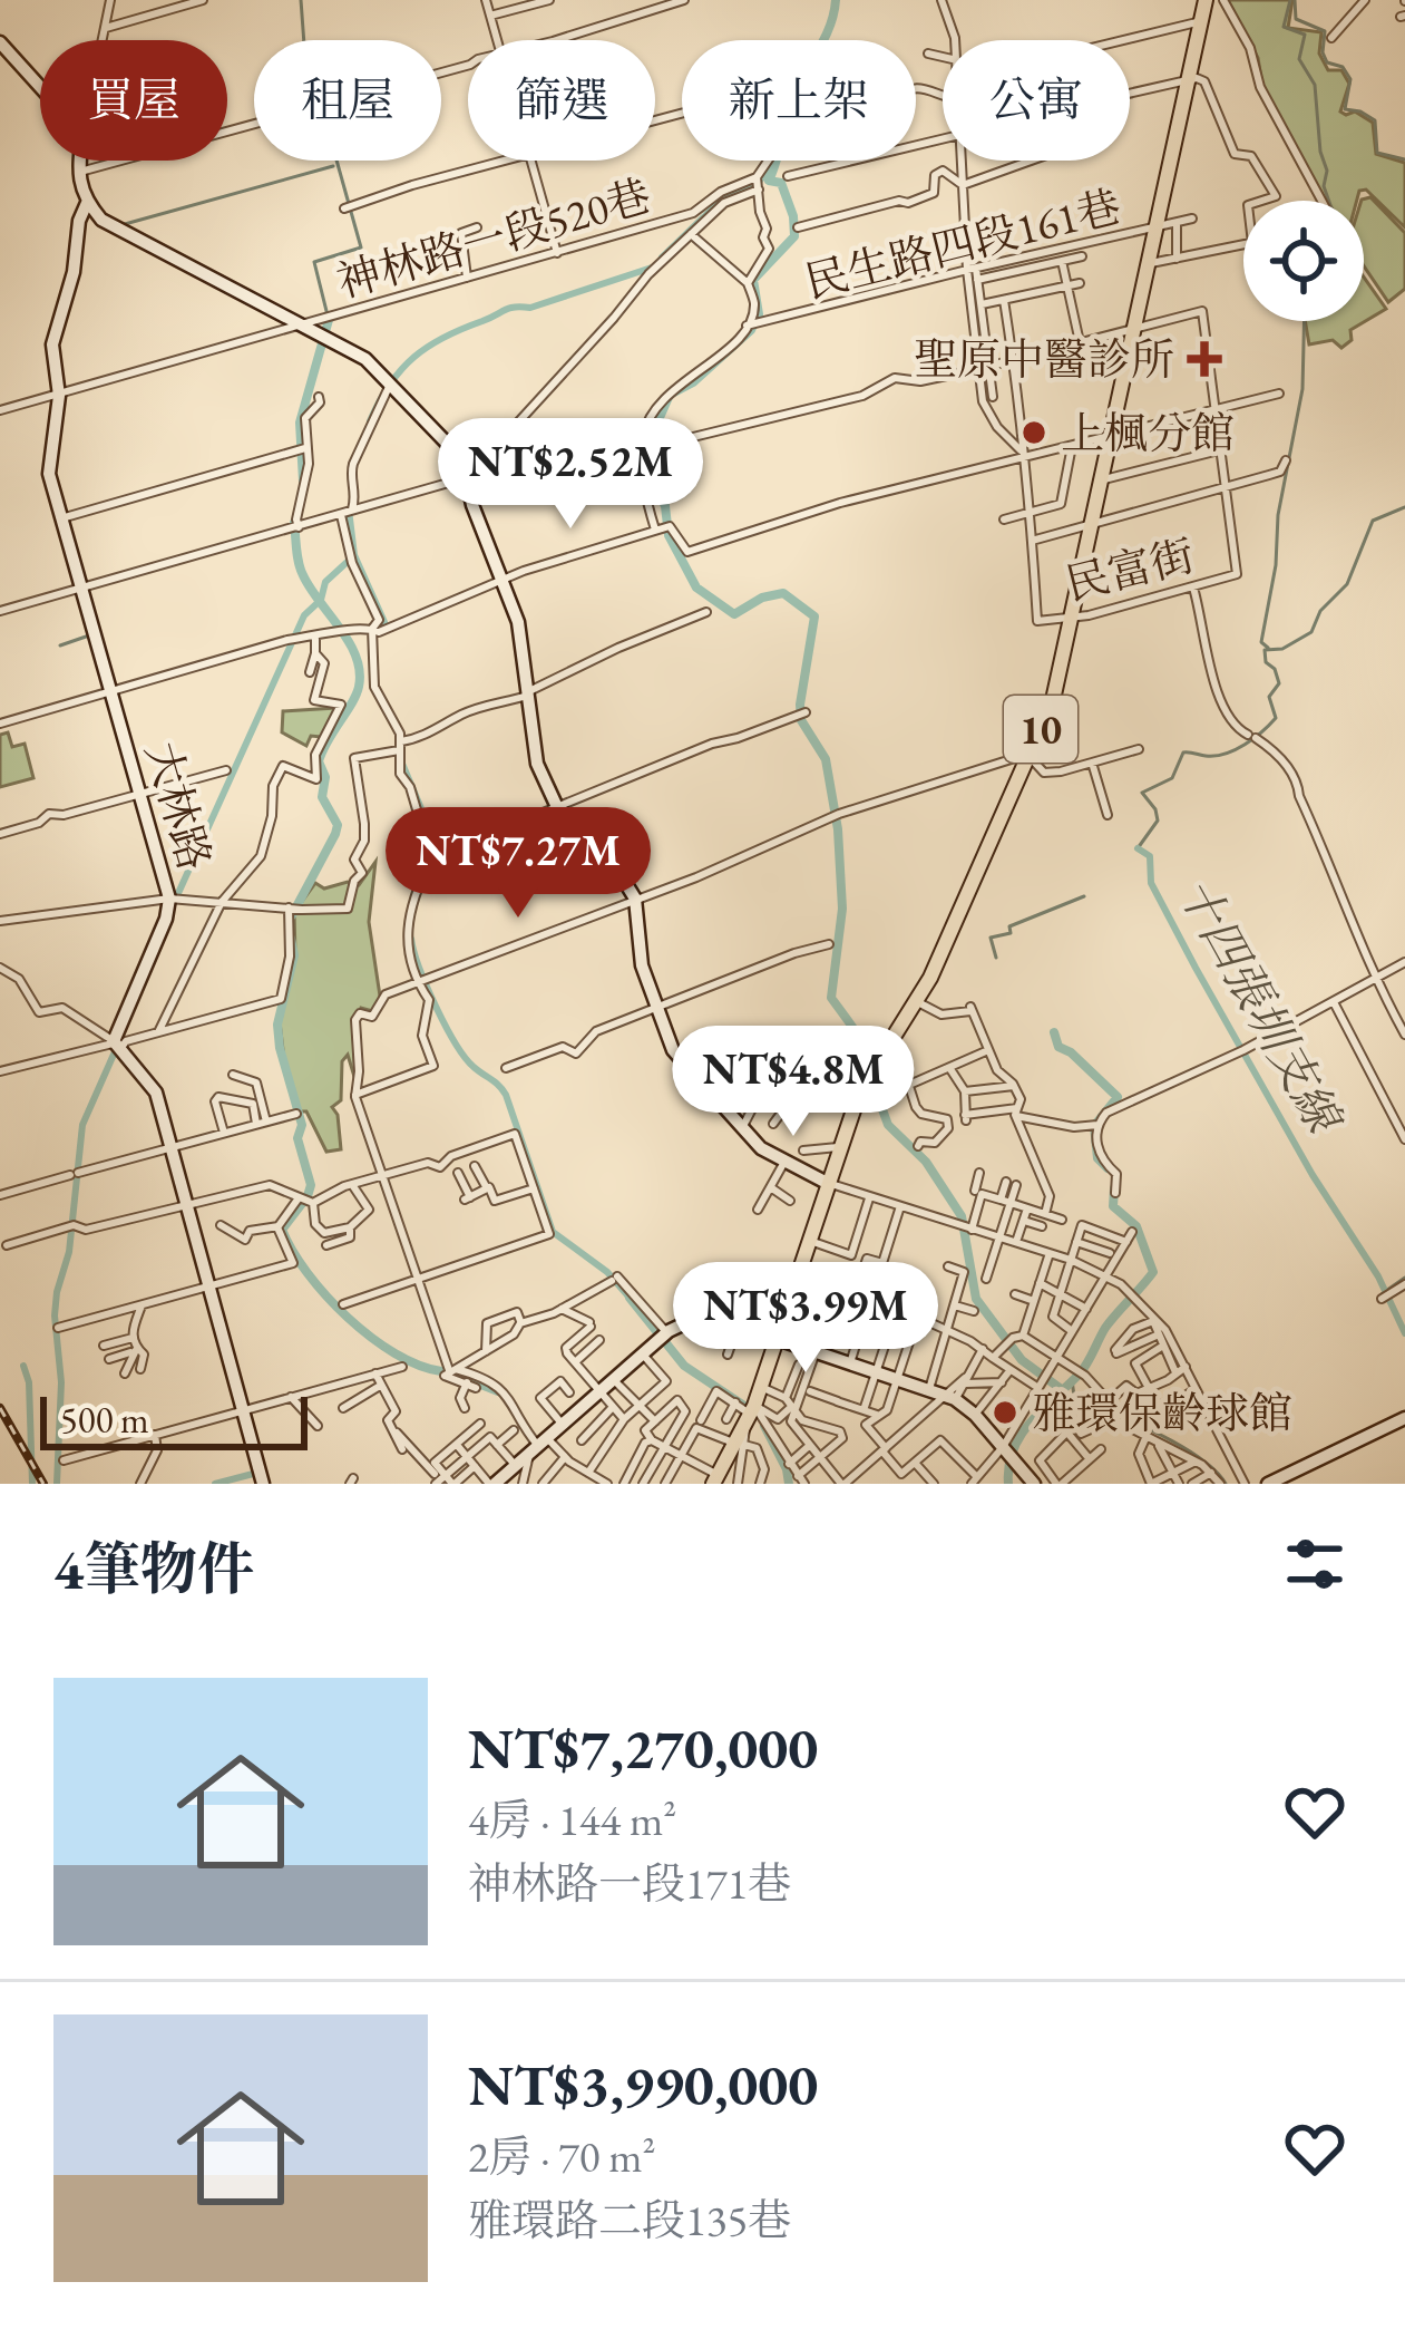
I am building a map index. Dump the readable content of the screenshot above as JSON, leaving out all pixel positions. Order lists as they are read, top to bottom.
{
  "streets": {
    "main road": ["10"],
    "street": [
      "神林路一段520巷",
      "民生路四段161巷",
      "民富街",
      "大林路"
    ]
  },
  "crossings": [
    ["神林路一段520巷", "大林路"],
    ["民生路四段161巷", "10"],
    ["民富街", "10"]
  ],
  "water": ["十四張圳支線"],
  "places": {
    "health": ["聖原中醫診所"],
    "other": ["上楓分館", "雅環保齡球館"]
  },
  "scale_bar": "500 m",
  "page": {
    "chip": [
      "買屋",
      "租屋",
      "篩選",
      "新上架",
      "公寓"
    ],
    "price": [
      "NT$2.52M",
      "NT$7.27M",
      "NT$4.8M",
      "NT$3.99M"
    ],
    "scale": "500 m",
    "heading": "4筆物件",
    "list": [
      {
        "name": "NT$7,270,000",
        "note": "4房 · 144 m² · 神林路一段171巷"
      },
      {
        "name": "NT$3,990,000",
        "note": "2房 · 70 m² · 雅環路二段135巷"
      }
    ]
  }
}
